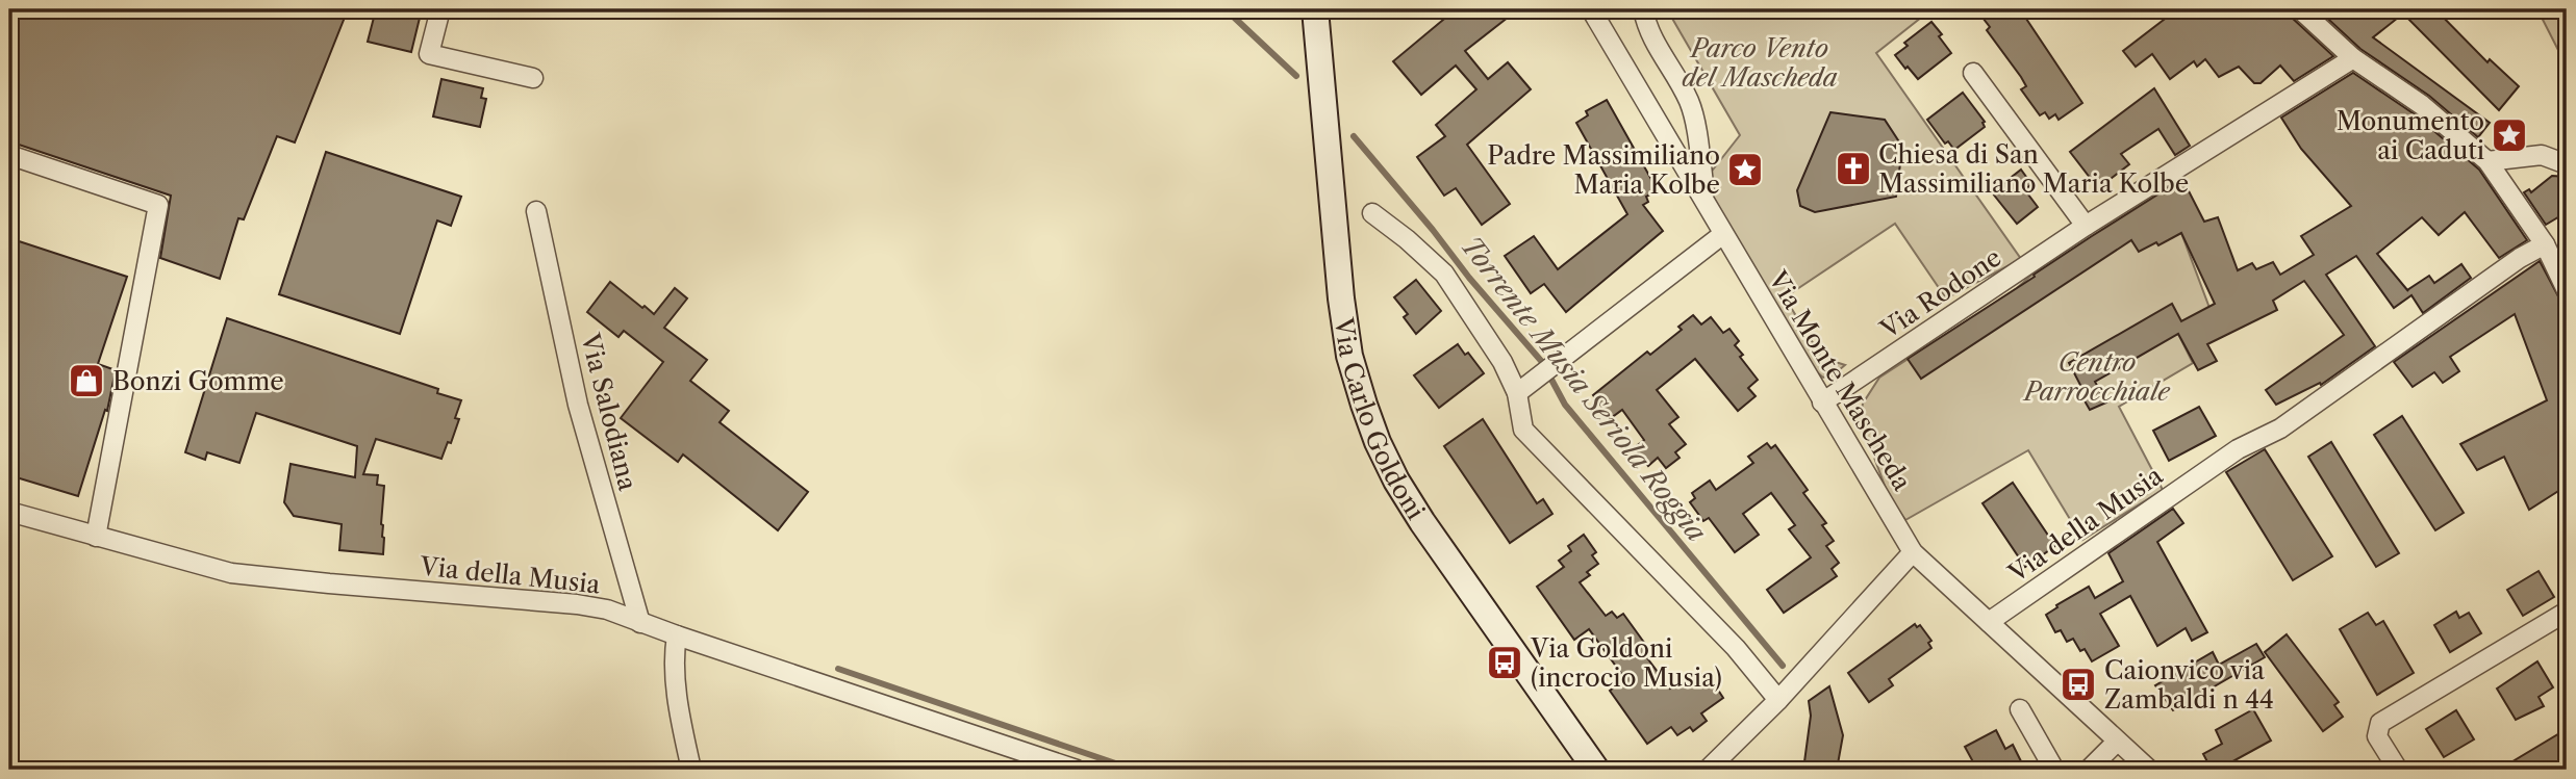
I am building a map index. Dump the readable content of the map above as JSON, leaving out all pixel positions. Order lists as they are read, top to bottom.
{
  "streets": {
    "street": [
      "Via Rodone",
      "Via Monte Mascheda",
      "Via Salodiana",
      "Via Carlo Goldoni",
      "Via della Musia"
    ]
  },
  "crossings": [
    ["Via Rodone", "Via Monte Mascheda"],
    ["Via Salodiana", "Via della Musia"]
  ],
  "water": ["Torrente Musia Seriola Roggia"],
  "parks": ["Parco Vento del Mascheda", "Centro Parrocchiale"],
  "places": {
    "place": ["Monumento ai Caduti", "Padre Massimiliano Maria Kolbe"],
    "church": ["Chiesa di San Massimiliano Maria Kolbe"],
    "shop": ["Bonzi Gomme"],
    "bus stop": ["Via Goldoni (incrocio Musia)", "Caionvico via Zambaldi n 44"]
  }
}
